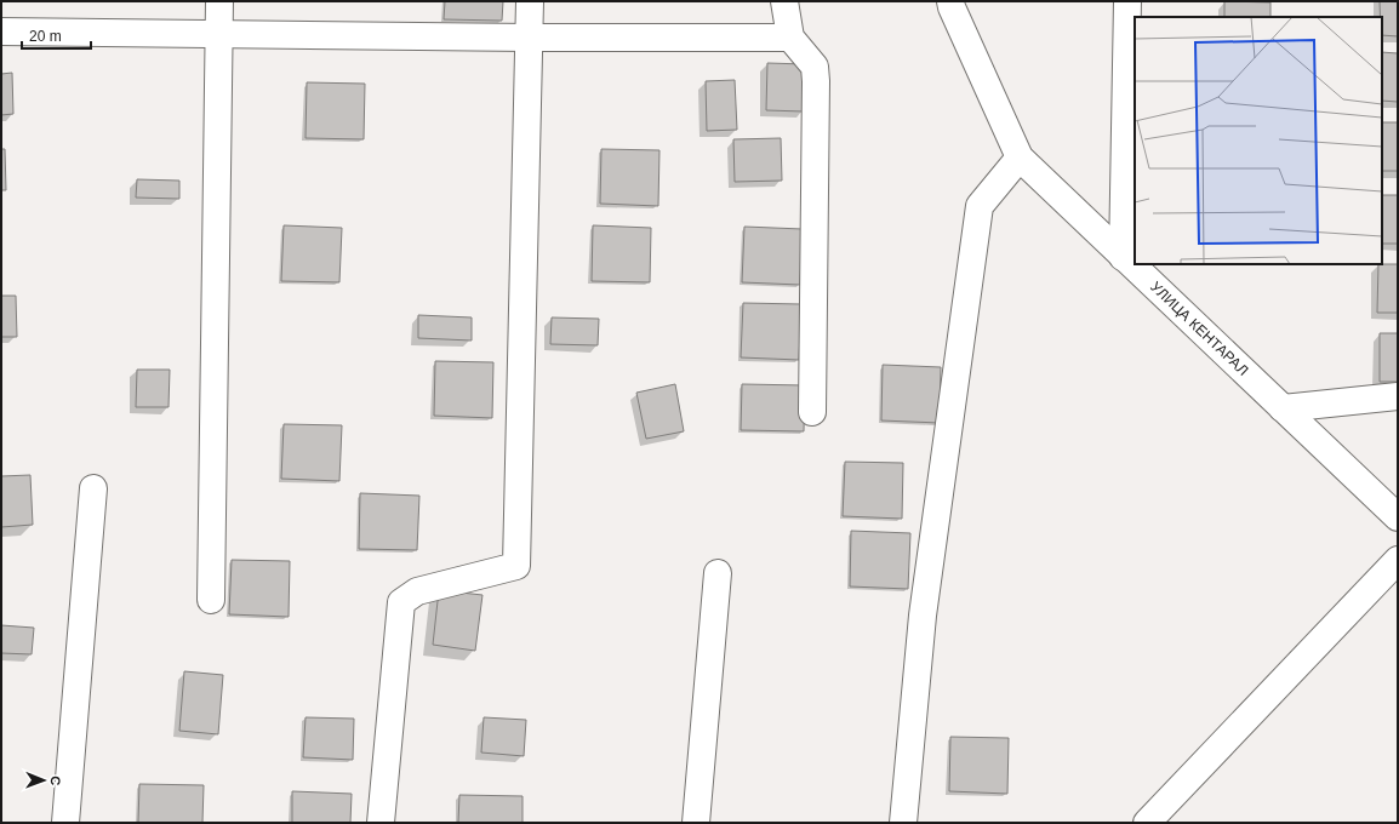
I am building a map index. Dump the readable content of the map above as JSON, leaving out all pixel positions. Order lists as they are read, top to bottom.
{
  "streets": {
    "street": ["УЛИЦА КЕНТАРАЛ"]
  },
  "scale_bar": "20 m",
  "north": "right"
}
